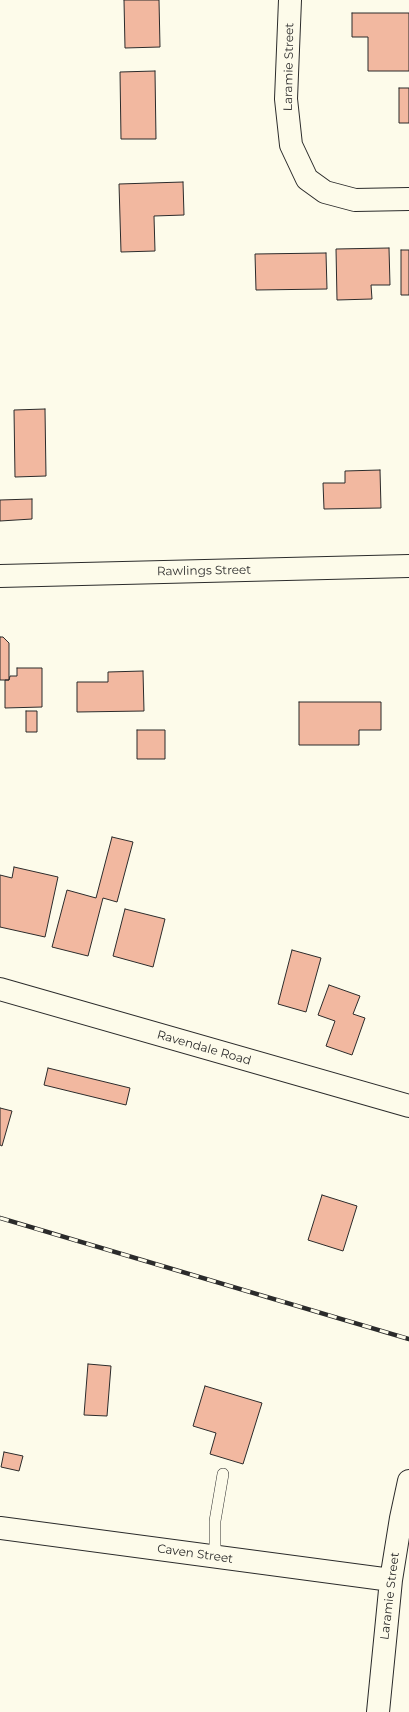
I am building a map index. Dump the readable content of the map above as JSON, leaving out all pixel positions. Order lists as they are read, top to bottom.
{
  "streets": {
    "street": [
      "Laramie Street",
      "Rawlings Street",
      "Ravendale Road",
      "Caven Street"
    ]
  },
  "crossings": [
    ["Laramie Street", "Caven Street"]
  ]
}
